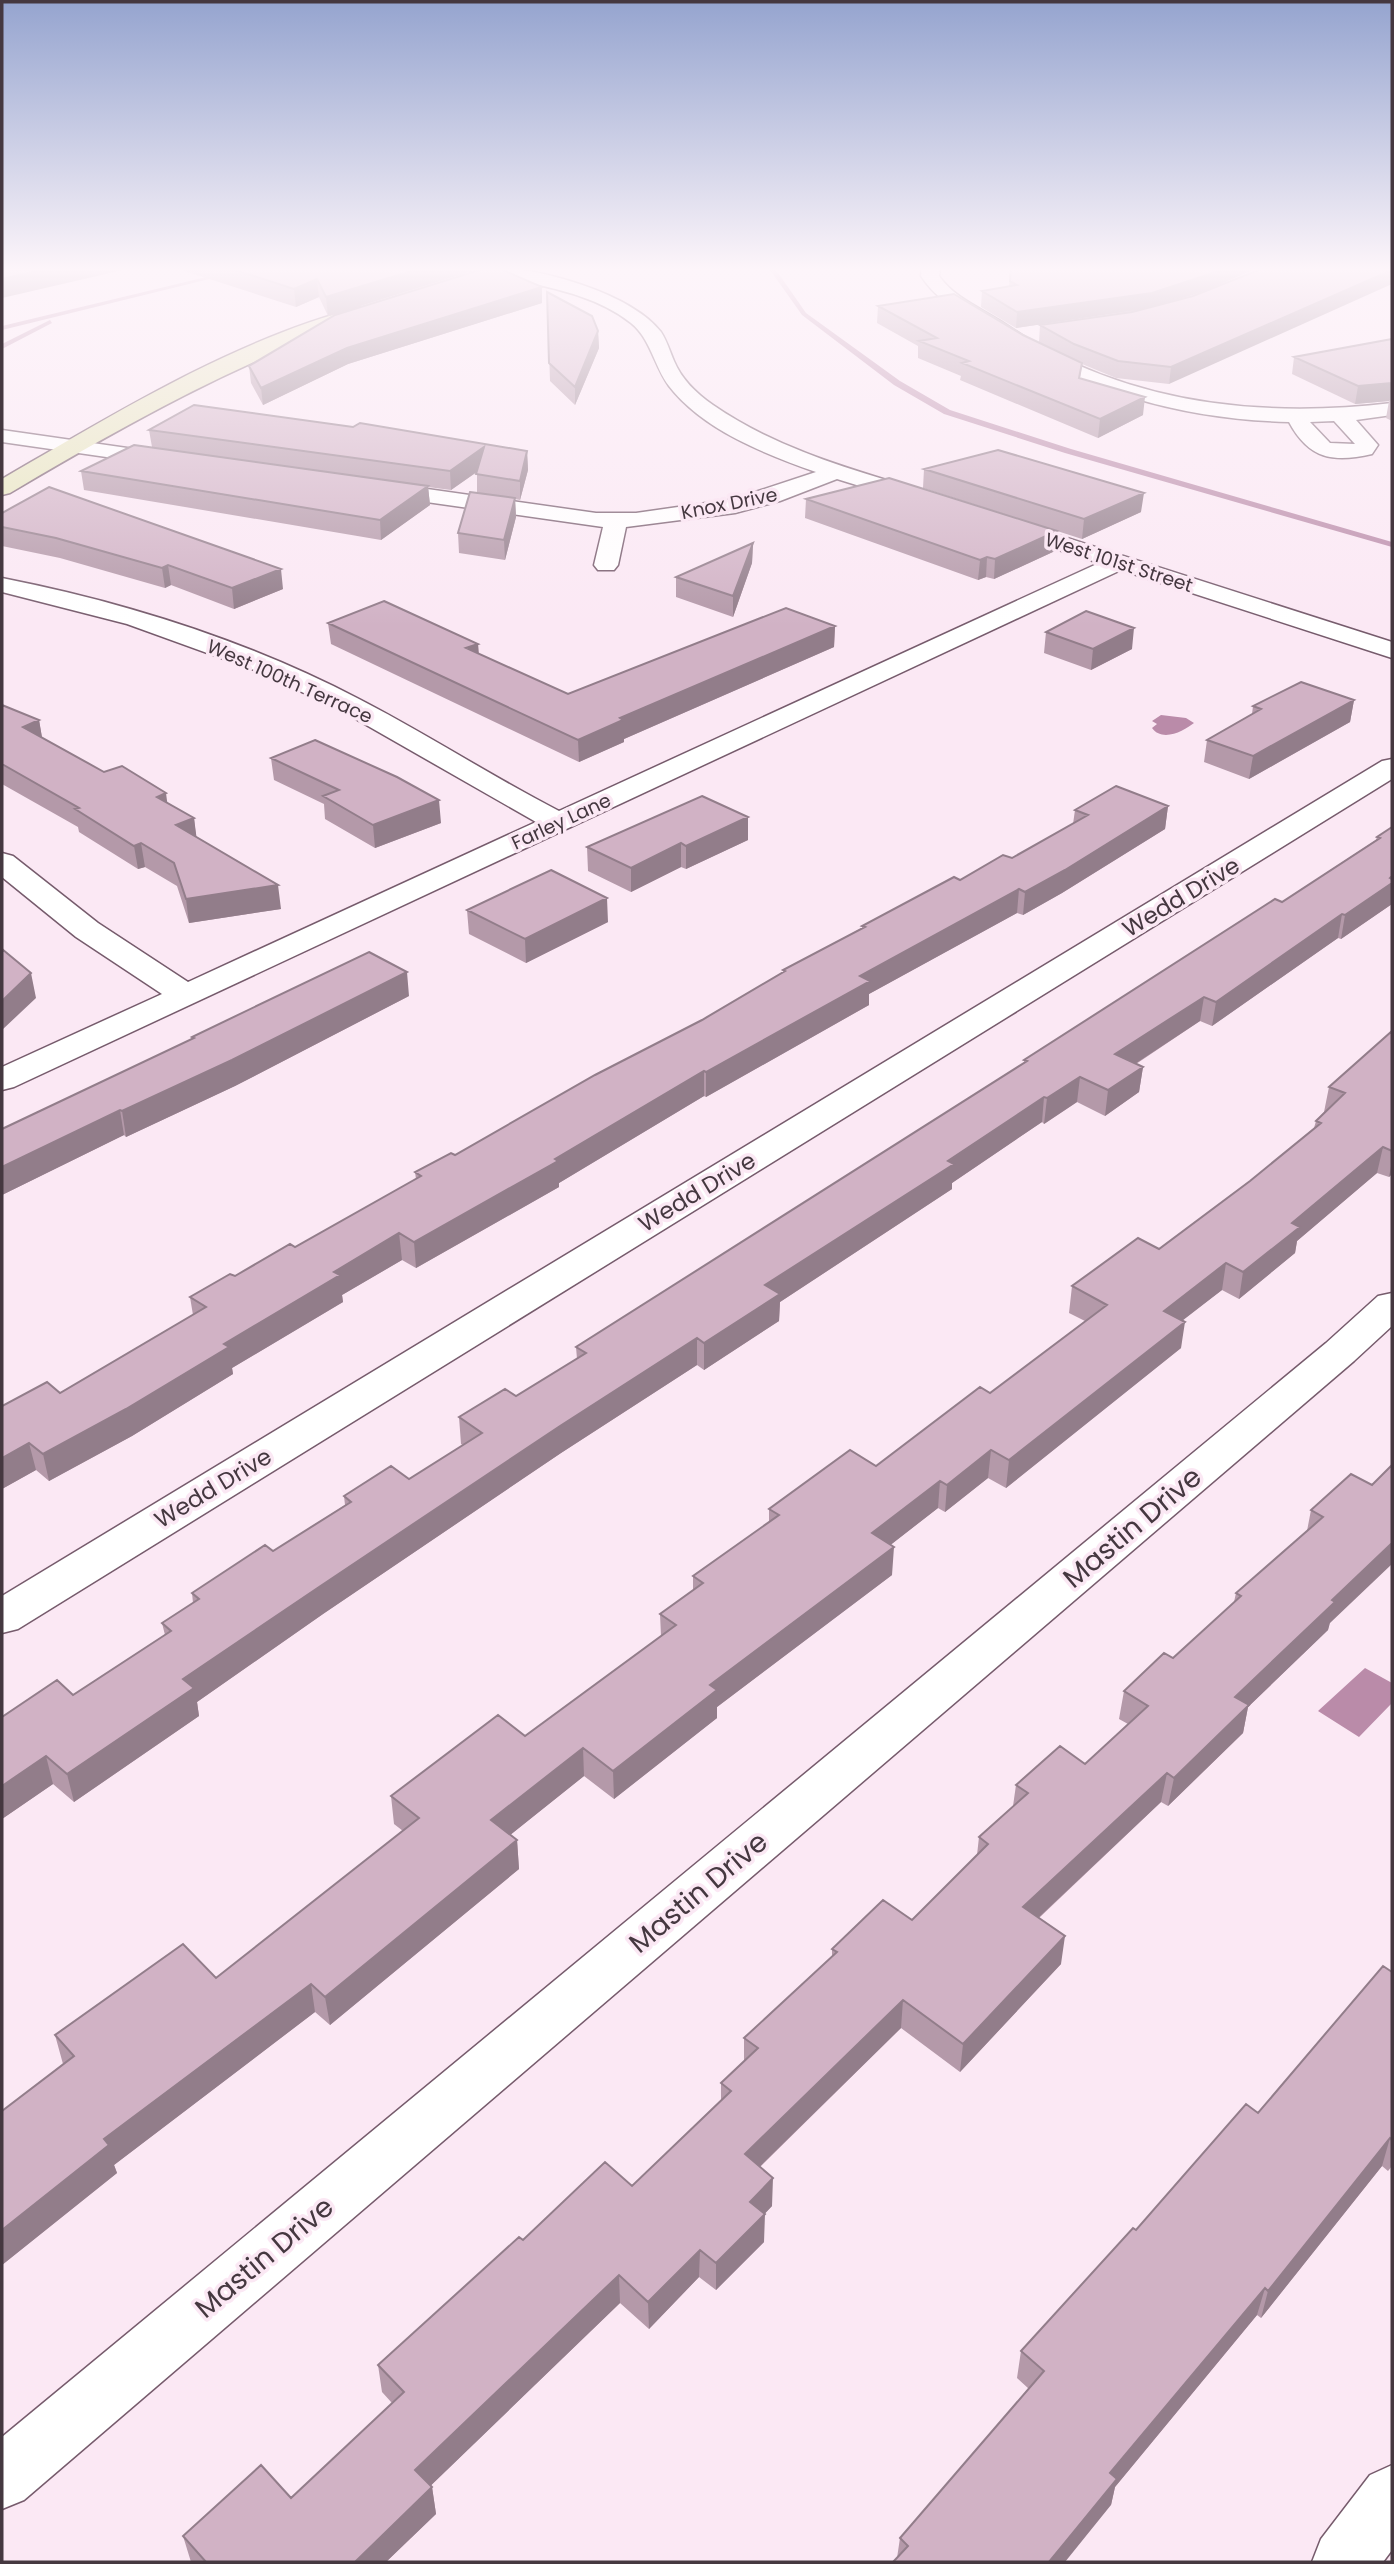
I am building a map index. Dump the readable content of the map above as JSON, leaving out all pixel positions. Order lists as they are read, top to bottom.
{
  "streets": {
    "street": [
      "Knox Drive",
      "West 101st Street",
      "West 100th Terrace",
      "Farley Lane",
      "Wedd Drive",
      "Mastin Drive"
    ]
  },
  "crossings": [
    ["West 101st Street", "Farley Lane"],
    ["West 100th Terrace", "Farley Lane"]
  ]
}
